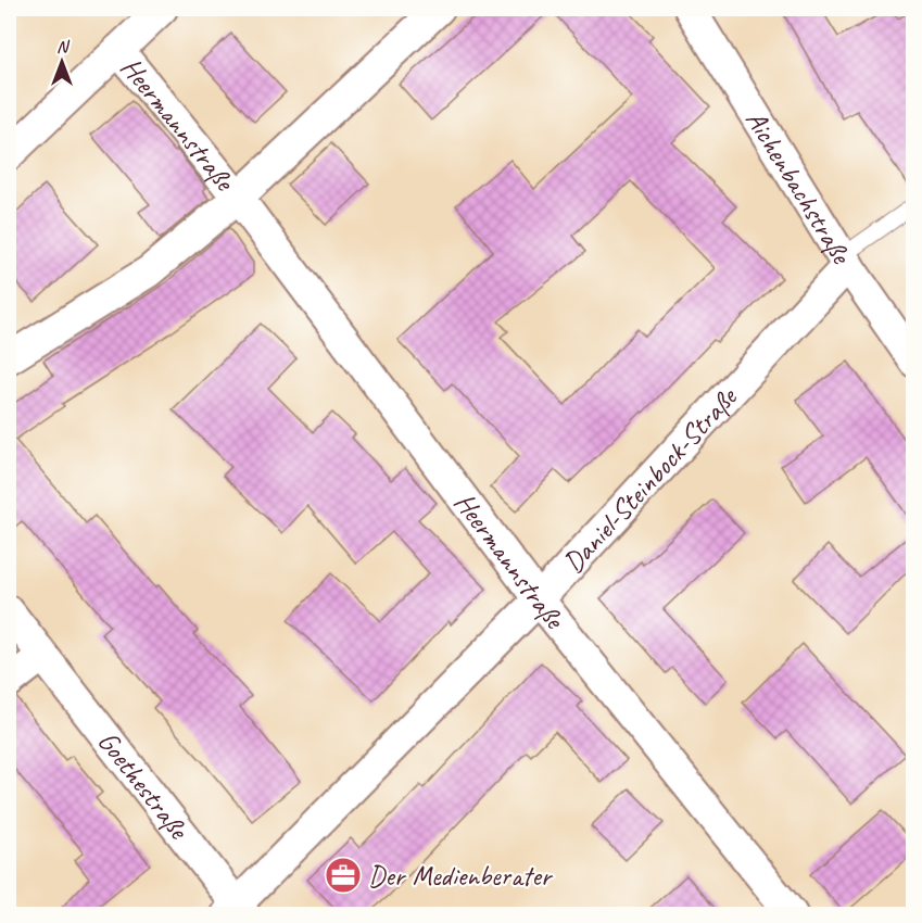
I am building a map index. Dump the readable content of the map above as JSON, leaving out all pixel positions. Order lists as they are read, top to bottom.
{
  "streets": {
    "street": [
      "Heermannstraße",
      "Aichenbachstraße",
      "Daniel-Steinbock-Straße",
      "Goethestraße"
    ]
  },
  "crossings": [
    ["Heermannstraße", "Daniel-Steinbock-Straße"],
    ["Aichenbachstraße", "Daniel-Steinbock-Straße"],
    ["Daniel-Steinbock-Straße", "Goethestraße"]
  ],
  "places": {
    "office": ["Der Medienberater"]
  },
  "north": "top"
}
